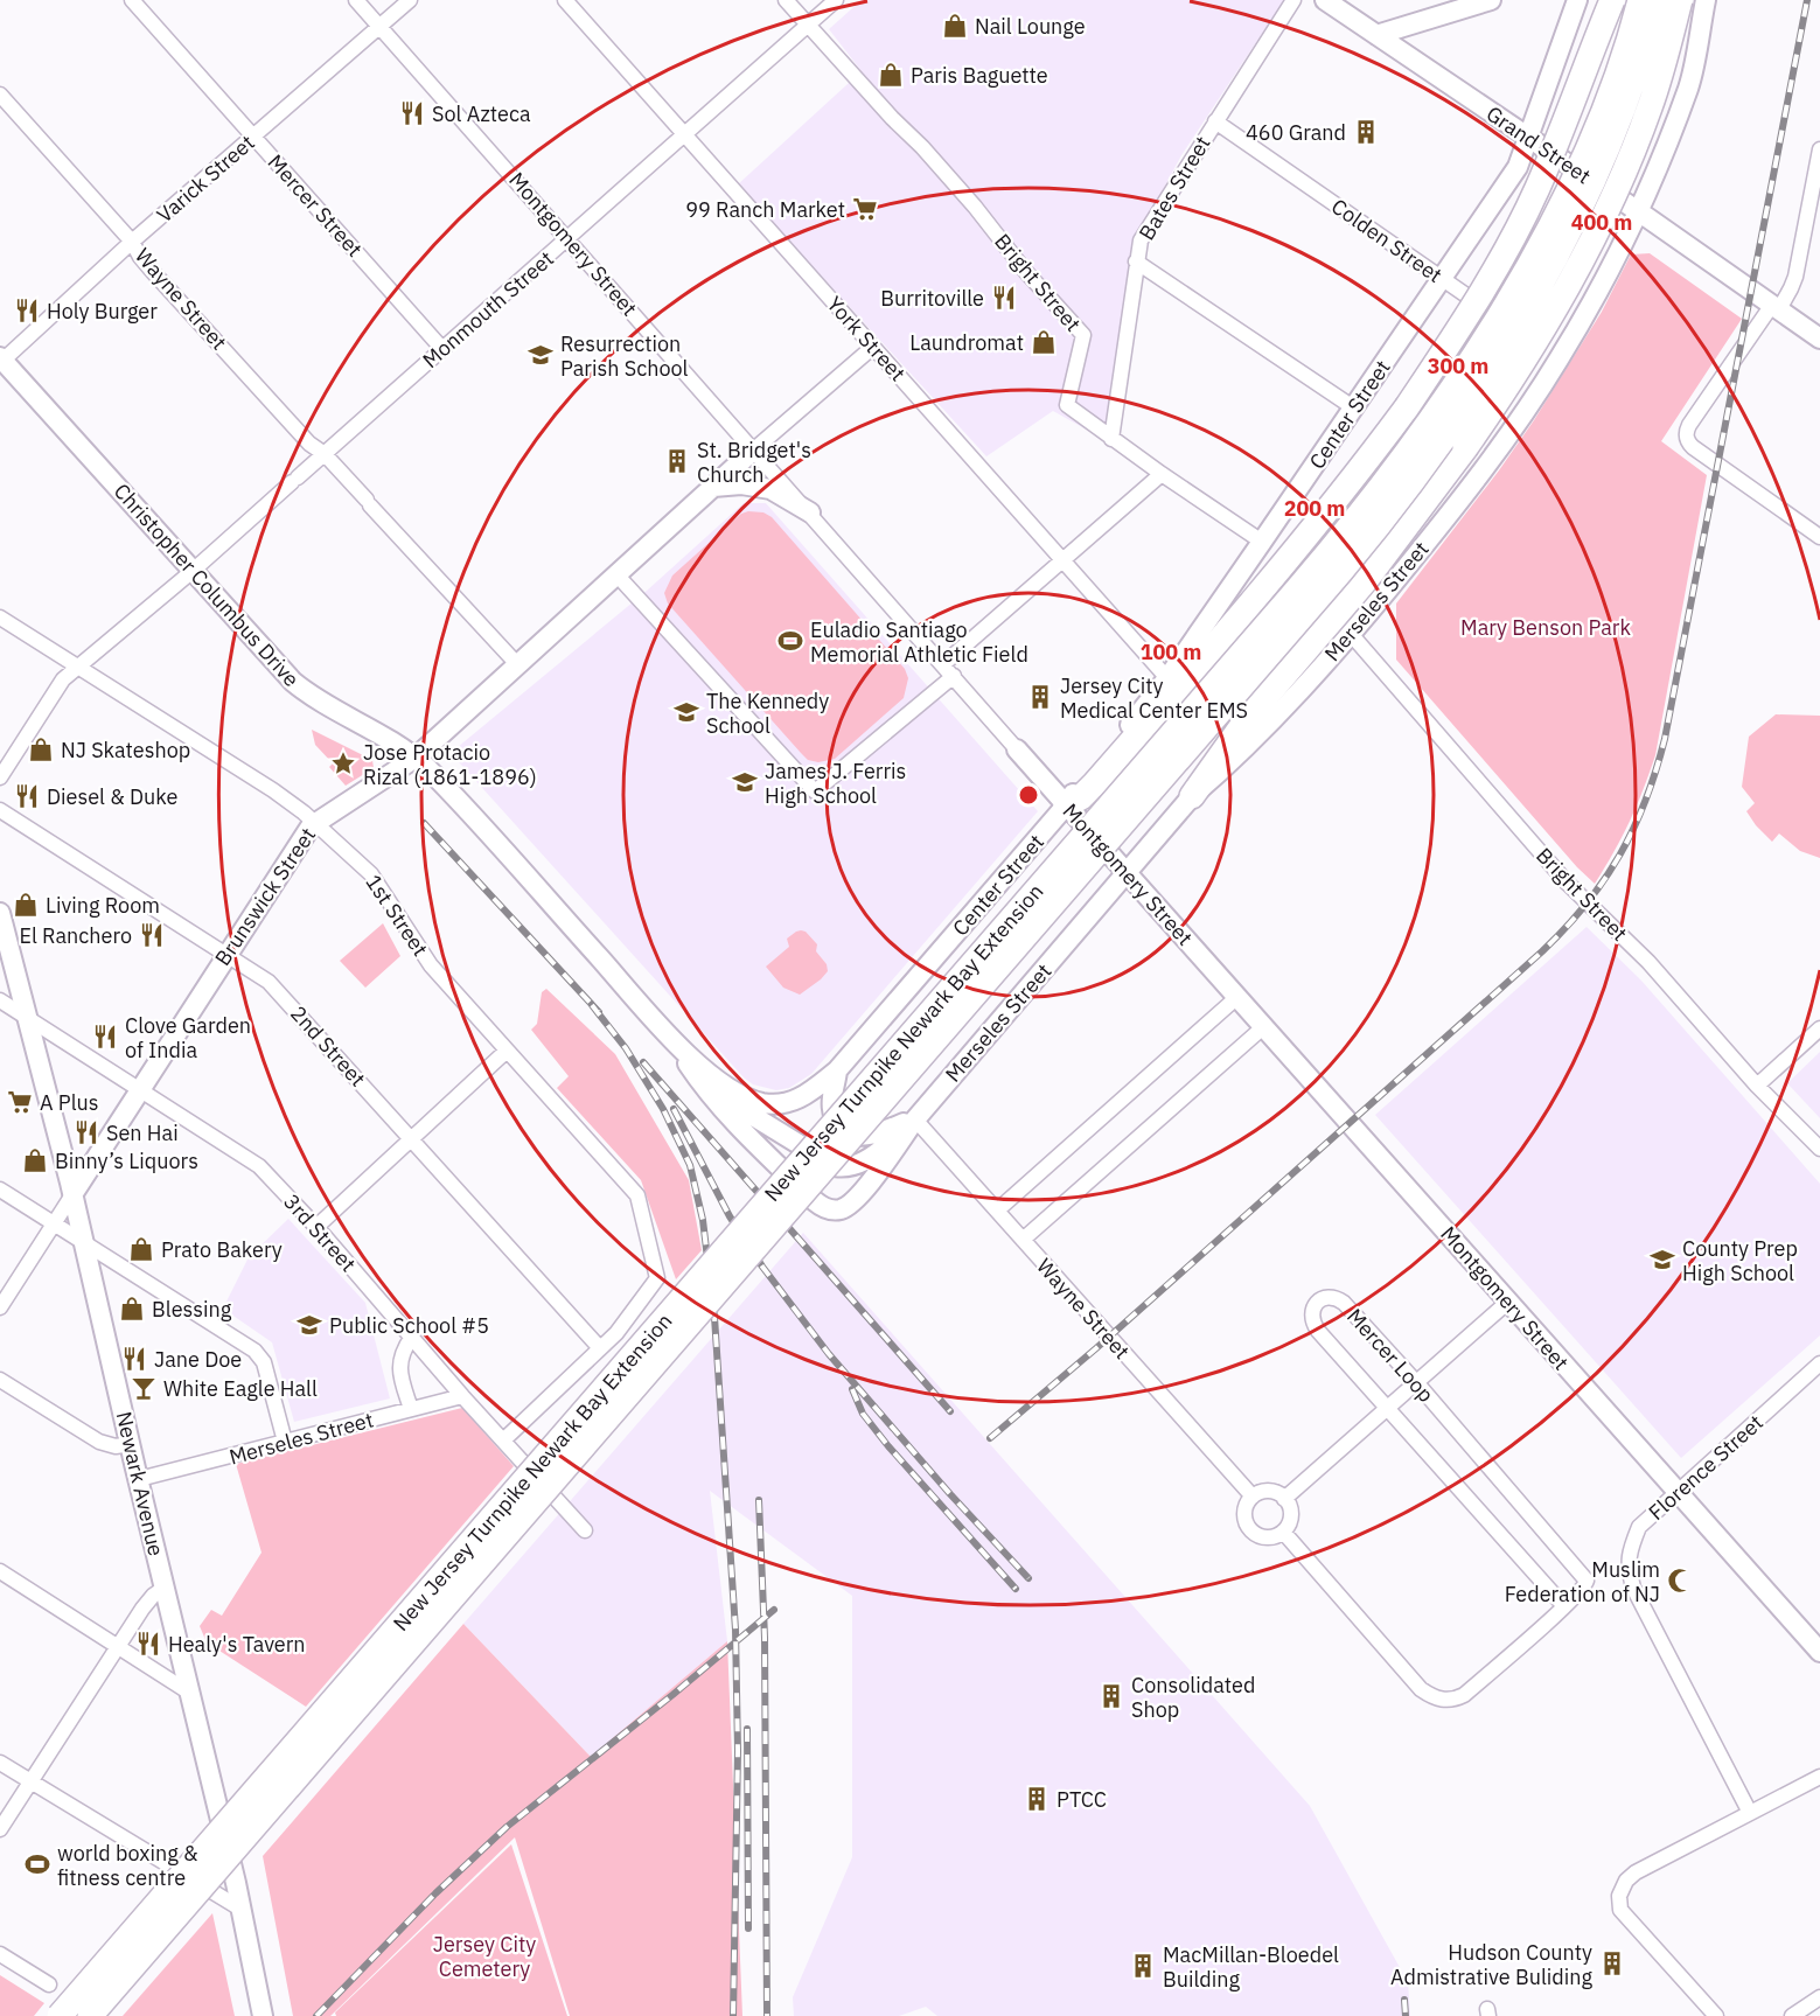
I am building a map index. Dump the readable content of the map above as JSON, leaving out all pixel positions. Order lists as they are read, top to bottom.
{
  "streets": {
    "highway": ["New Jersey Turnpike Newark Bay Extension"],
    "main road": [
      "Grand Street",
      "Montgomery Street",
      "Center Street",
      "Christopher Columbus Drive",
      "Merseles Street",
      "Brunswick Street",
      "Newark Avenue"
    ],
    "street": [
      "Varick Street",
      "Bates Street",
      "Mercer Street",
      "Colden Street",
      "Bright Street",
      "Wayne Street",
      "Monmouth Street",
      "York Street",
      "1st Street",
      "2nd Street",
      "3rd Street",
      "Mercer Loop",
      "Florence Street"
    ]
  },
  "crossings": [
    ["Grand Street", "Center Street"],
    ["Grand Street", "Merseles Street"],
    ["Varick Street", "Mercer Street"],
    ["Varick Street", "Montgomery Street"],
    ["Varick Street", "Wayne Street"],
    ["Varick Street", "Christopher Columbus Drive"],
    ["Bates Street", "Colden Street"],
    ["Bates Street", "Bright Street"],
    ["Mercer Street", "Monmouth Street"],
    ["Colden Street", "Center Street"],
    ["Colden Street", "Merseles Street"],
    ["Montgomery Street", "Monmouth Street"],
    ["Montgomery Street", "Center Street"],
    ["Montgomery Street", "Merseles Street"],
    ["Montgomery Street", "Brunswick Street"],
    ["Montgomery Street", "Florence Street"],
    ["Bright Street", "Monmouth Street"],
    ["Bright Street", "Center Street"],
    ["Bright Street", "Merseles Street"],
    ["Wayne Street", "Monmouth Street"],
    ["Wayne Street", "Christopher Columbus Drive"],
    ["Wayne Street", "Merseles Street"],
    ["Wayne Street", "Brunswick Street"],
    ["Wayne Street", "Mercer Loop"],
    ["Monmouth Street", "York Street"],
    ["Monmouth Street", "Christopher Columbus Drive"],
    ["Monmouth Street", "1st Street"],
    ["York Street", "Center Street"],
    ["York Street", "Brunswick Street"],
    ["Center Street", "Christopher Columbus Drive"],
    ["Christopher Columbus Drive", "Merseles Street"],
    ["Christopher Columbus Drive", "Brunswick Street"],
    ["Merseles Street", "3rd Street"],
    ["Merseles Street", "Newark Avenue"],
    ["Brunswick Street", "1st Street"],
    ["Brunswick Street", "2nd Street"],
    ["Brunswick Street", "3rd Street"],
    ["Brunswick Street", "Newark Avenue"],
    ["1st Street", "2nd Street"],
    ["3rd Street", "Newark Avenue"]
  ],
  "parks": ["Mary Benson Park", "Jersey City Cemetery"],
  "places": {
    "shop": [
      "Nail Lounge",
      "Paris Baguette",
      "Laundromat",
      "NJ Skateshop",
      "Living Room",
      "Binny’s Liquors",
      "Prato Bakery",
      "Blessing"
    ],
    "restaurant": [
      "Sol Azteca",
      "Burritoville",
      "Holy Burger",
      "Diesel & Duke",
      "El Ranchero",
      "Clove Garden of India",
      "Sen Hai",
      "Jane Doe",
      "Healy's Tavern"
    ],
    "building": [
      "460 Grand",
      "St. Bridget's Church",
      "Jersey City Medical Center EMS",
      "Consolidated Shop",
      "PTCC",
      "Hudson County Admistrative Buliding",
      "MacMillan-Bloedel Building"
    ],
    "supermarket": ["99 Ranch Market", "A Plus"],
    "school or university": [
      "Resurrection Parish School",
      "The Kennedy School",
      "James J. Ferris High School",
      "County Prep High School",
      "Public School #5"
    ],
    "sports": ["Euladio Santiago Memorial Athletic Field", "world boxing & fitness centre"],
    "place": ["Jose Protacio Rizal (1861-1896)"],
    "bar": ["White Eagle Hall"],
    "mosque": ["Muslim Federation of NJ"]
  },
  "rings": [
    "400 m",
    "300 m",
    "200 m",
    "100 m"
  ]
}
